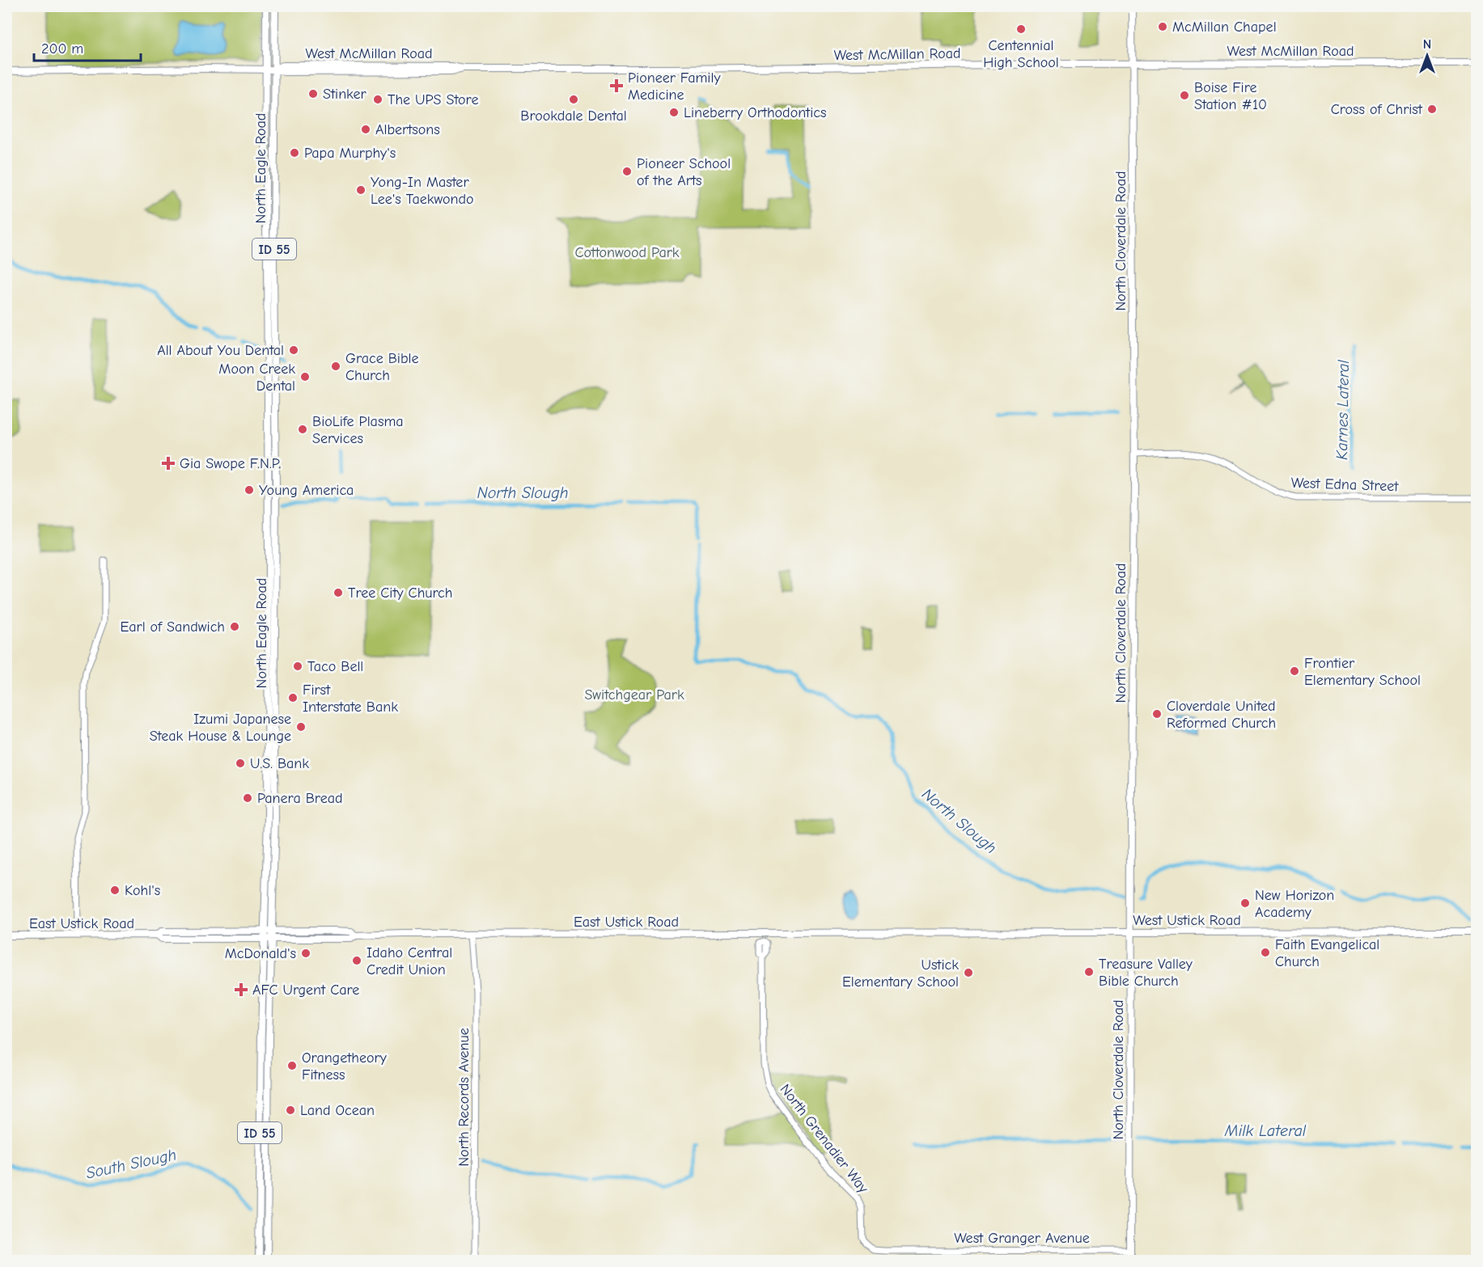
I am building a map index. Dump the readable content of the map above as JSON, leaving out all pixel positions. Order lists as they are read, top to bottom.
{
  "streets": {
    "highway": ["North Eagle Road", "ID 55"],
    "main road": [
      "West McMillan Road",
      "North Cloverdale Road",
      "West Ustick Road",
      "East Ustick Road"
    ],
    "street": [
      "West Edna Street",
      "North Records Avenue",
      "North Grenadier Way",
      "West Granger Avenue"
    ]
  },
  "crossings": [
    ["West McMillan Road", "North Eagle Road"],
    ["West McMillan Road", "North Cloverdale Road"],
    ["North Eagle Road", "East Ustick Road"],
    ["North Cloverdale Road", "West Edna Street"],
    ["North Cloverdale Road", "West Ustick Road"],
    ["North Cloverdale Road", "West Granger Avenue"],
    ["West Ustick Road", "East Ustick Road"],
    ["East Ustick Road", "North Records Avenue"],
    ["North Grenadier Way", "West Granger Avenue"]
  ],
  "water": [
    "Karnes Lateral",
    "North Slough",
    "Milk Lateral",
    "South Slough"
  ],
  "parks": ["Cottonwood Park", "Switchgear Park"],
  "places": {
    "other": [
      "McMillan Chapel",
      "Centennial High School",
      "Stinker",
      "Boise Fire Station #10",
      "The UPS Store",
      "Brookdale Dental",
      "Cross of Christ",
      "Lineberry Orthodontics",
      "Albertsons",
      "Papa Murphy's",
      "Pioneer School of the Arts",
      "Yong-In Master Lee's Taekwondo",
      "All About You Dental",
      "Grace Bible Church",
      "Moon Creek Dental",
      "BioLife Plasma Services",
      "Young America",
      "Tree City Church",
      "Earl of Sandwich",
      "Taco Bell",
      "Frontier Elementary School",
      "First Interstate Bank",
      "Cloverdale United Reformed Church",
      "Izumi Japanese Steak House & Lounge",
      "U.S. Bank",
      "Panera Bread",
      "Kohl's",
      "New Horizon Academy",
      "Faith Evangelical Church",
      "McDonald's",
      "Idaho Central Credit Union",
      "Treasure Valley Bible Church",
      "Ustick Elementary School",
      "Orangetheory Fitness",
      "Land Ocean"
    ],
    "health": ["Pioneer Family Medicine", "Gia Swope F.N.P.", "AFC Urgent Care"]
  },
  "scale_bar": "200 m",
  "north": "top"
}
